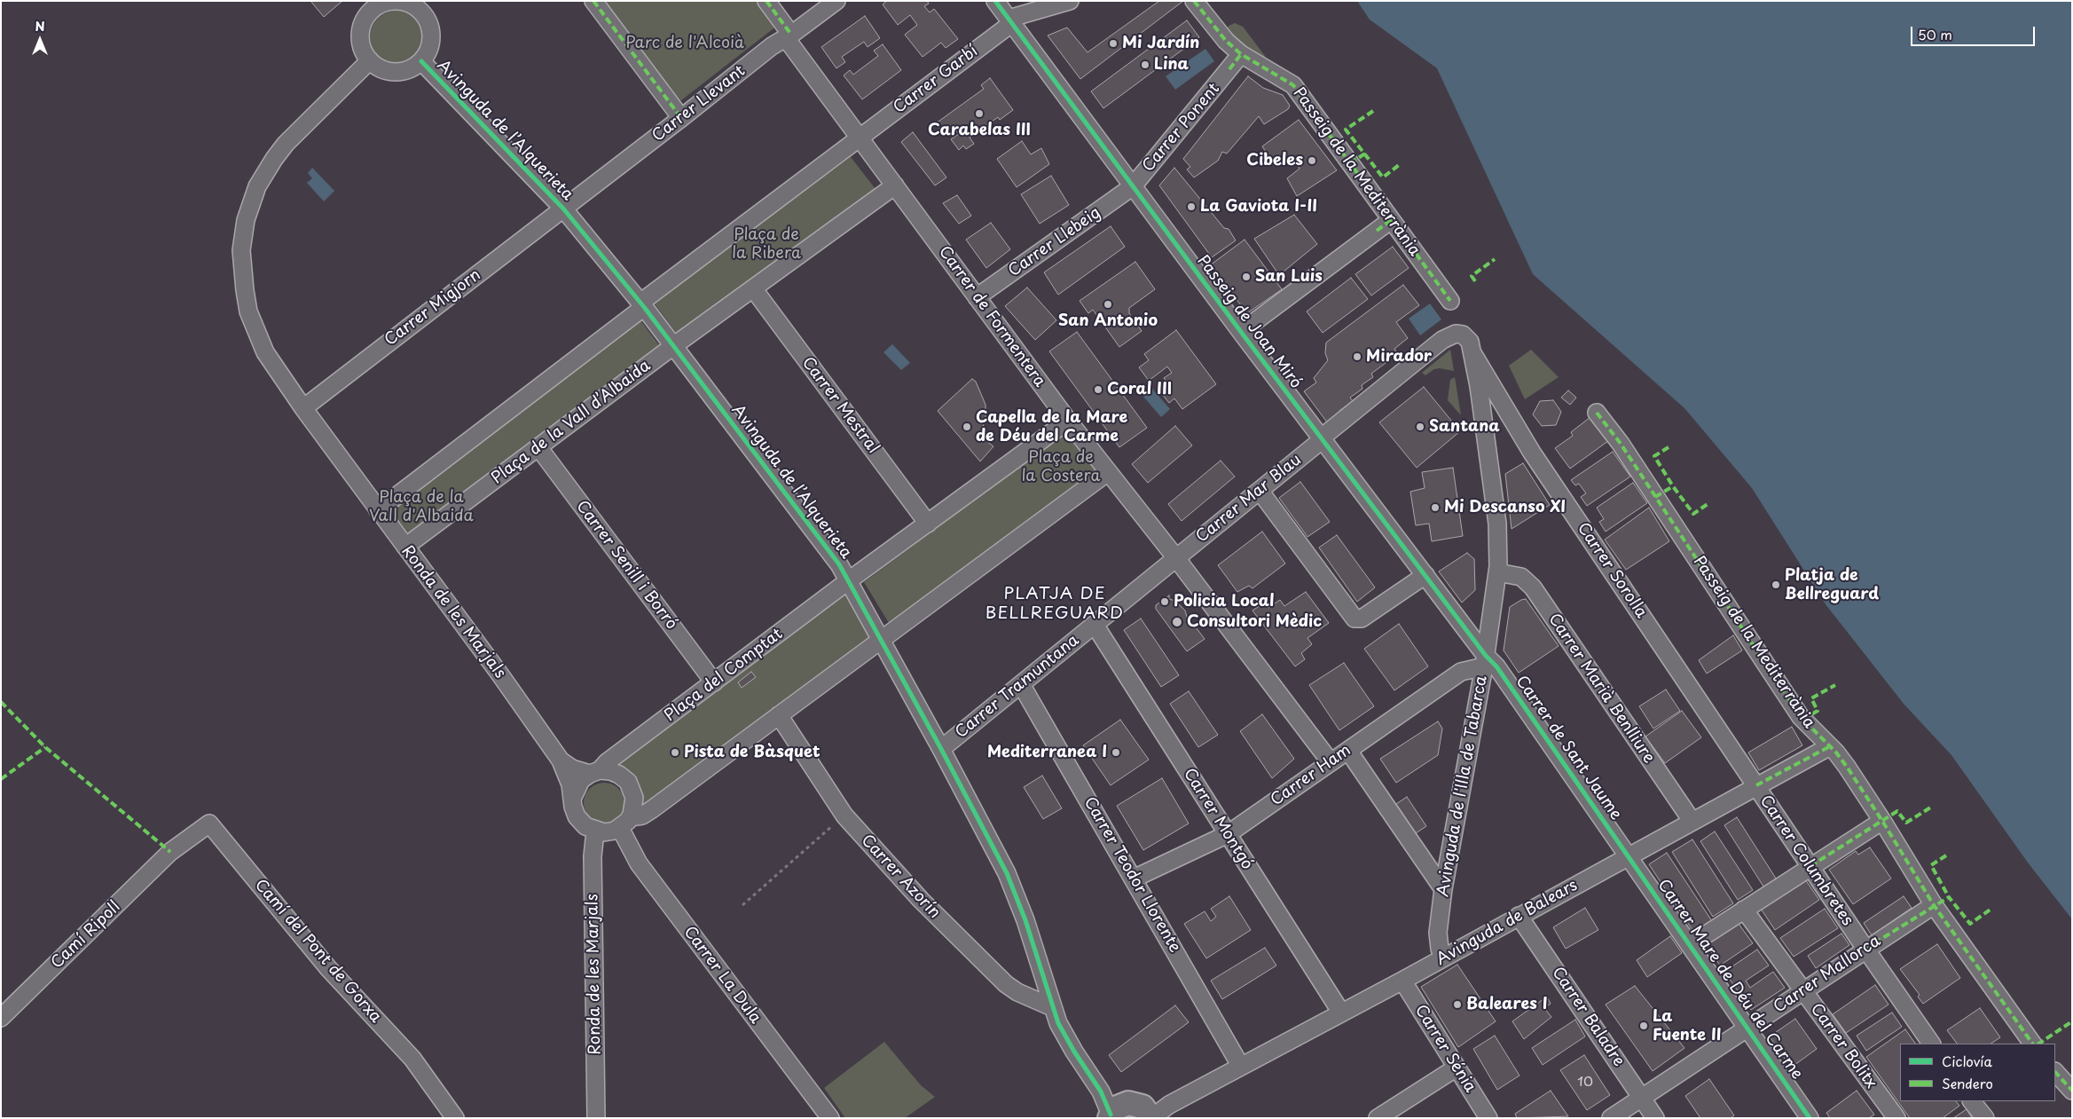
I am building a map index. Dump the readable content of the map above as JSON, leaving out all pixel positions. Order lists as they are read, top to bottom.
{
  "streets": {
    "street": [
      "Carrer Garbí",
      "Carrer Llevant",
      "Carrer Ponent",
      "Avinguda de l’Alquerieta",
      "Passeig de la Mediterrània",
      "Carrer Llebeig",
      "Carrer Migjorn",
      "Carrer de Formentera",
      "Passeig de Joan Miró",
      "Carrer Mestral",
      "Plaça de la Vall d’Albaida",
      "Carrer Mar Blau",
      "Carrer Senill i Borró",
      "Carrer Sorolla",
      "Ronda de les Marjals",
      "Plaça del Comptat",
      "Carrer Tramuntana",
      "Carrer Marià Benlliure",
      "Carrer de Sant Jaume",
      "Carrer Ham",
      "Avinguda de l'Illa de Tabarca",
      "Carrer Montgó",
      "Carrer Columbretes",
      "Carrer Teodor Llorente",
      "Carrer Azorín",
      "Avinguda de Balears",
      "Camí Ripoll",
      "Camí del Pont de Gorxa",
      "Carrer Mallorca",
      "Carrer La Dula",
      "Carrer Mare de Déu del Carme",
      "Carrer Baladre",
      "Carrer Bolitx",
      "Carrer Sénia"
    ]
  },
  "crossings": [
    ["Carrer Garbí", "Carrer de Formentera"],
    ["Carrer Garbí", "Passeig de Joan Miró"],
    ["Carrer Llevant", "Avinguda de l’Alquerieta"],
    ["Carrer Llevant", "Carrer Migjorn"],
    ["Carrer Llevant", "Carrer de Formentera"],
    ["Carrer Ponent", "Passeig de la Mediterrània"],
    ["Carrer Ponent", "Carrer Llebeig"],
    ["Carrer Ponent", "Passeig de Joan Miró"],
    ["Avinguda de l’Alquerieta", "Carrer Migjorn"],
    ["Avinguda de l’Alquerieta", "Plaça de la Vall d’Albaida"],
    ["Avinguda de l’Alquerieta", "Ronda de les Marjals"],
    ["Avinguda de l’Alquerieta", "Plaça del Comptat"],
    ["Avinguda de l’Alquerieta", "Carrer Tramuntana"],
    ["Avinguda de l’Alquerieta", "Carrer Azorín"],
    ["Avinguda de l’Alquerieta", "Avinguda de Balears"],
    ["Passeig de la Mediterrània", "Avinguda de Balears"],
    ["Passeig de la Mediterrània", "Carrer Mallorca"],
    ["Carrer Llebeig", "Carrer de Formentera"],
    ["Carrer Llebeig", "Passeig de Joan Miró"],
    ["Carrer Migjorn", "Ronda de les Marjals"],
    ["Carrer de Formentera", "Carrer Mar Blau"],
    ["Carrer de Formentera", "Carrer Tramuntana"],
    ["Carrer de Formentera", "Carrer Ham"],
    ["Passeig de Joan Miró", "Carrer Mar Blau"],
    ["Passeig de Joan Miró", "Carrer de Sant Jaume"],
    ["Passeig de Joan Miró", "Carrer Ham"],
    ["Passeig de Joan Miró", "Avinguda de l'Illa de Tabarca"],
    ["Plaça de la Vall d’Albaida", "Carrer Senill i Borró"],
    ["Plaça de la Vall d’Albaida", "Ronda de les Marjals"],
    ["Carrer Mar Blau", "Carrer Tramuntana"],
    ["Carrer Mar Blau", "Avinguda de l'Illa de Tabarca"],
    ["Carrer Senill i Borró", "Plaça del Comptat"],
    ["Carrer Sorolla", "Avinguda de l'Illa de Tabarca"],
    ["Carrer Sorolla", "Carrer Columbretes"],
    ["Carrer Sorolla", "Avinguda de Balears"],
    ["Ronda de les Marjals", "Plaça del Comptat"],
    ["Ronda de les Marjals", "Carrer La Dula"],
    ["Plaça del Comptat", "Carrer La Dula"],
    ["Carrer Tramuntana", "Carrer Montgó"],
    ["Carrer Tramuntana", "Carrer Teodor Llorente"],
    ["Carrer Marià Benlliure", "Avinguda de l'Illa de Tabarca"],
    ["Carrer Marià Benlliure", "Avinguda de Balears"],
    ["Carrer de Sant Jaume", "Carrer Ham"],
    ["Carrer de Sant Jaume", "Avinguda de l'Illa de Tabarca"],
    ["Carrer de Sant Jaume", "Avinguda de Balears"],
    ["Carrer de Sant Jaume", "Carrer Mare de Déu del Carme"],
    ["Carrer Ham", "Avinguda de l'Illa de Tabarca"],
    ["Carrer Ham", "Carrer Montgó"],
    ["Carrer Ham", "Carrer Teodor Llorente"],
    ["Avinguda de l'Illa de Tabarca", "Avinguda de Balears"],
    ["Carrer Montgó", "Avinguda de Balears"],
    ["Carrer Columbretes", "Avinguda de Balears"],
    ["Carrer Columbretes", "Carrer Mallorca"],
    ["Carrer Teodor Llorente", "Avinguda de Balears"],
    ["Avinguda de Balears", "Carrer Mare de Déu del Carme"],
    ["Avinguda de Balears", "Carrer Baladre"],
    ["Avinguda de Balears", "Carrer Sénia"],
    ["Camí Ripoll", "Camí del Pont de Gorxa"],
    ["Carrer Mallorca", "Carrer Mare de Déu del Carme"],
    ["Carrer Mallorca", "Carrer Baladre"],
    ["Carrer Mallorca", "Carrer Bolitx"]
  ],
  "districts": ["PLATJA DE BELLREGUARD"],
  "parks": [
    "Parc de l'Alcoià",
    "Plaça de la Ribera",
    "Plaça de la Costera",
    "Plaça de la Vall d'Albaida"
  ],
  "places": [
    "Mi Jardín",
    "Lina",
    "Carabelas III",
    "Cibeles",
    "La Gaviota I-II",
    "San Luis",
    "San Antonio",
    "Mirador",
    "Coral III",
    "Capella de la Mare de Déu del Carme",
    "Santana",
    "Mi Descanso XI",
    "Platja de Bellreguard",
    "Policia Local",
    "Consultori Mèdic",
    "Pista de Bàsquet",
    "Mediterranea I",
    "Baleares I",
    "La Fuente II"
  ],
  "house_numbers": ["10"],
  "legend": ["Ciclovía", "Sendero"],
  "scale_bar": "50 m",
  "north": "top"
}
